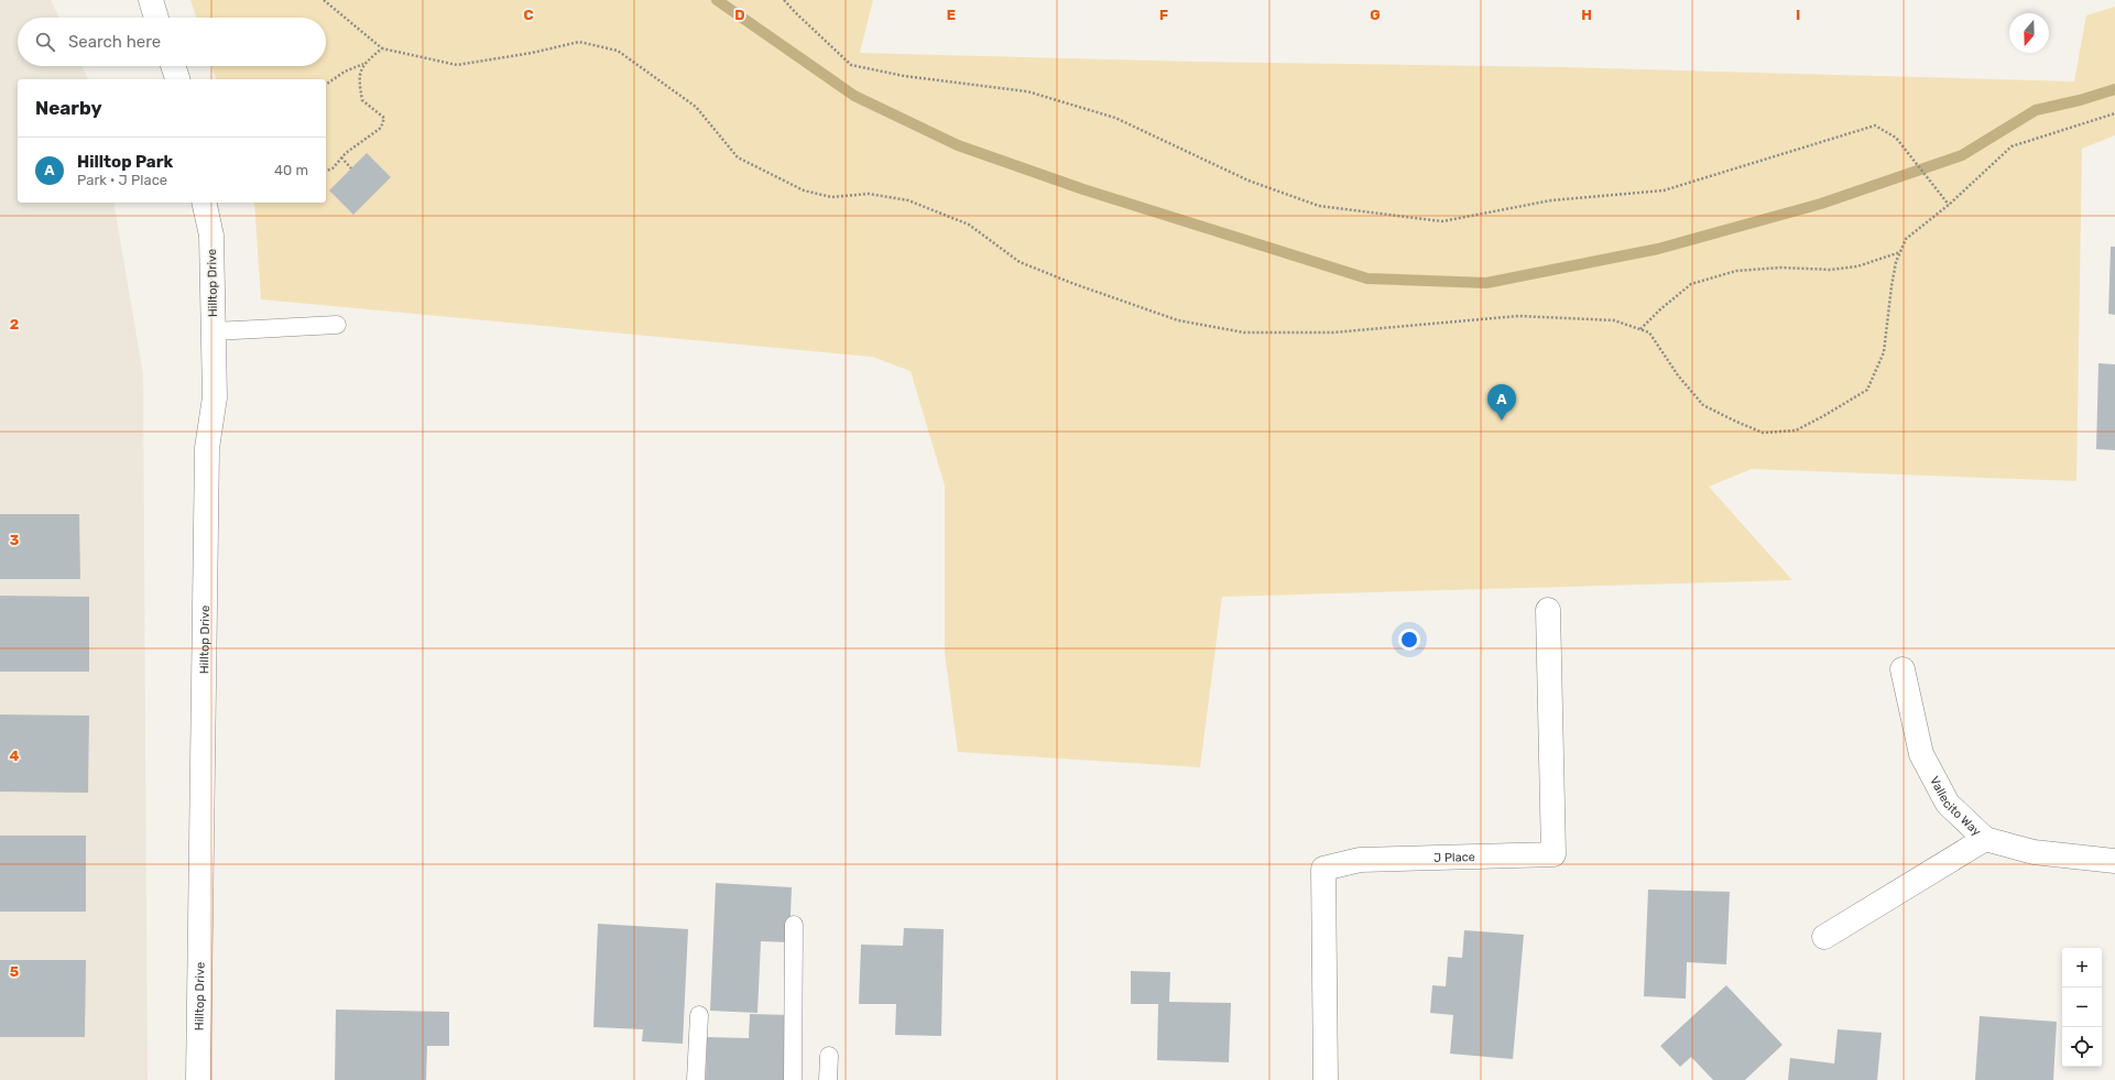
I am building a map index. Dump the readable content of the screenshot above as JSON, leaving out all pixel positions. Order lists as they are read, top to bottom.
{
  "streets": {
    "street": ["Hilltop Drive", "Vallecito Way", "J Place"]
  },
  "north": "bottom",
  "page": {
    "search": "Search here",
    "heading": "Nearby",
    "list": [
      {
        "mark": "A",
        "name": "Hilltop Park",
        "note": "Park · J Place",
        "value": "40 m"
      }
    ],
    "pins": "A",
    "map_buttons": ["+", "−"]
  },
  "grid": {
    "columns": [
      "C",
      "D",
      "E",
      "F",
      "G",
      "H",
      "I"
    ],
    "rows": [
      "2",
      "3",
      "4",
      "5"
    ]
  }
}
